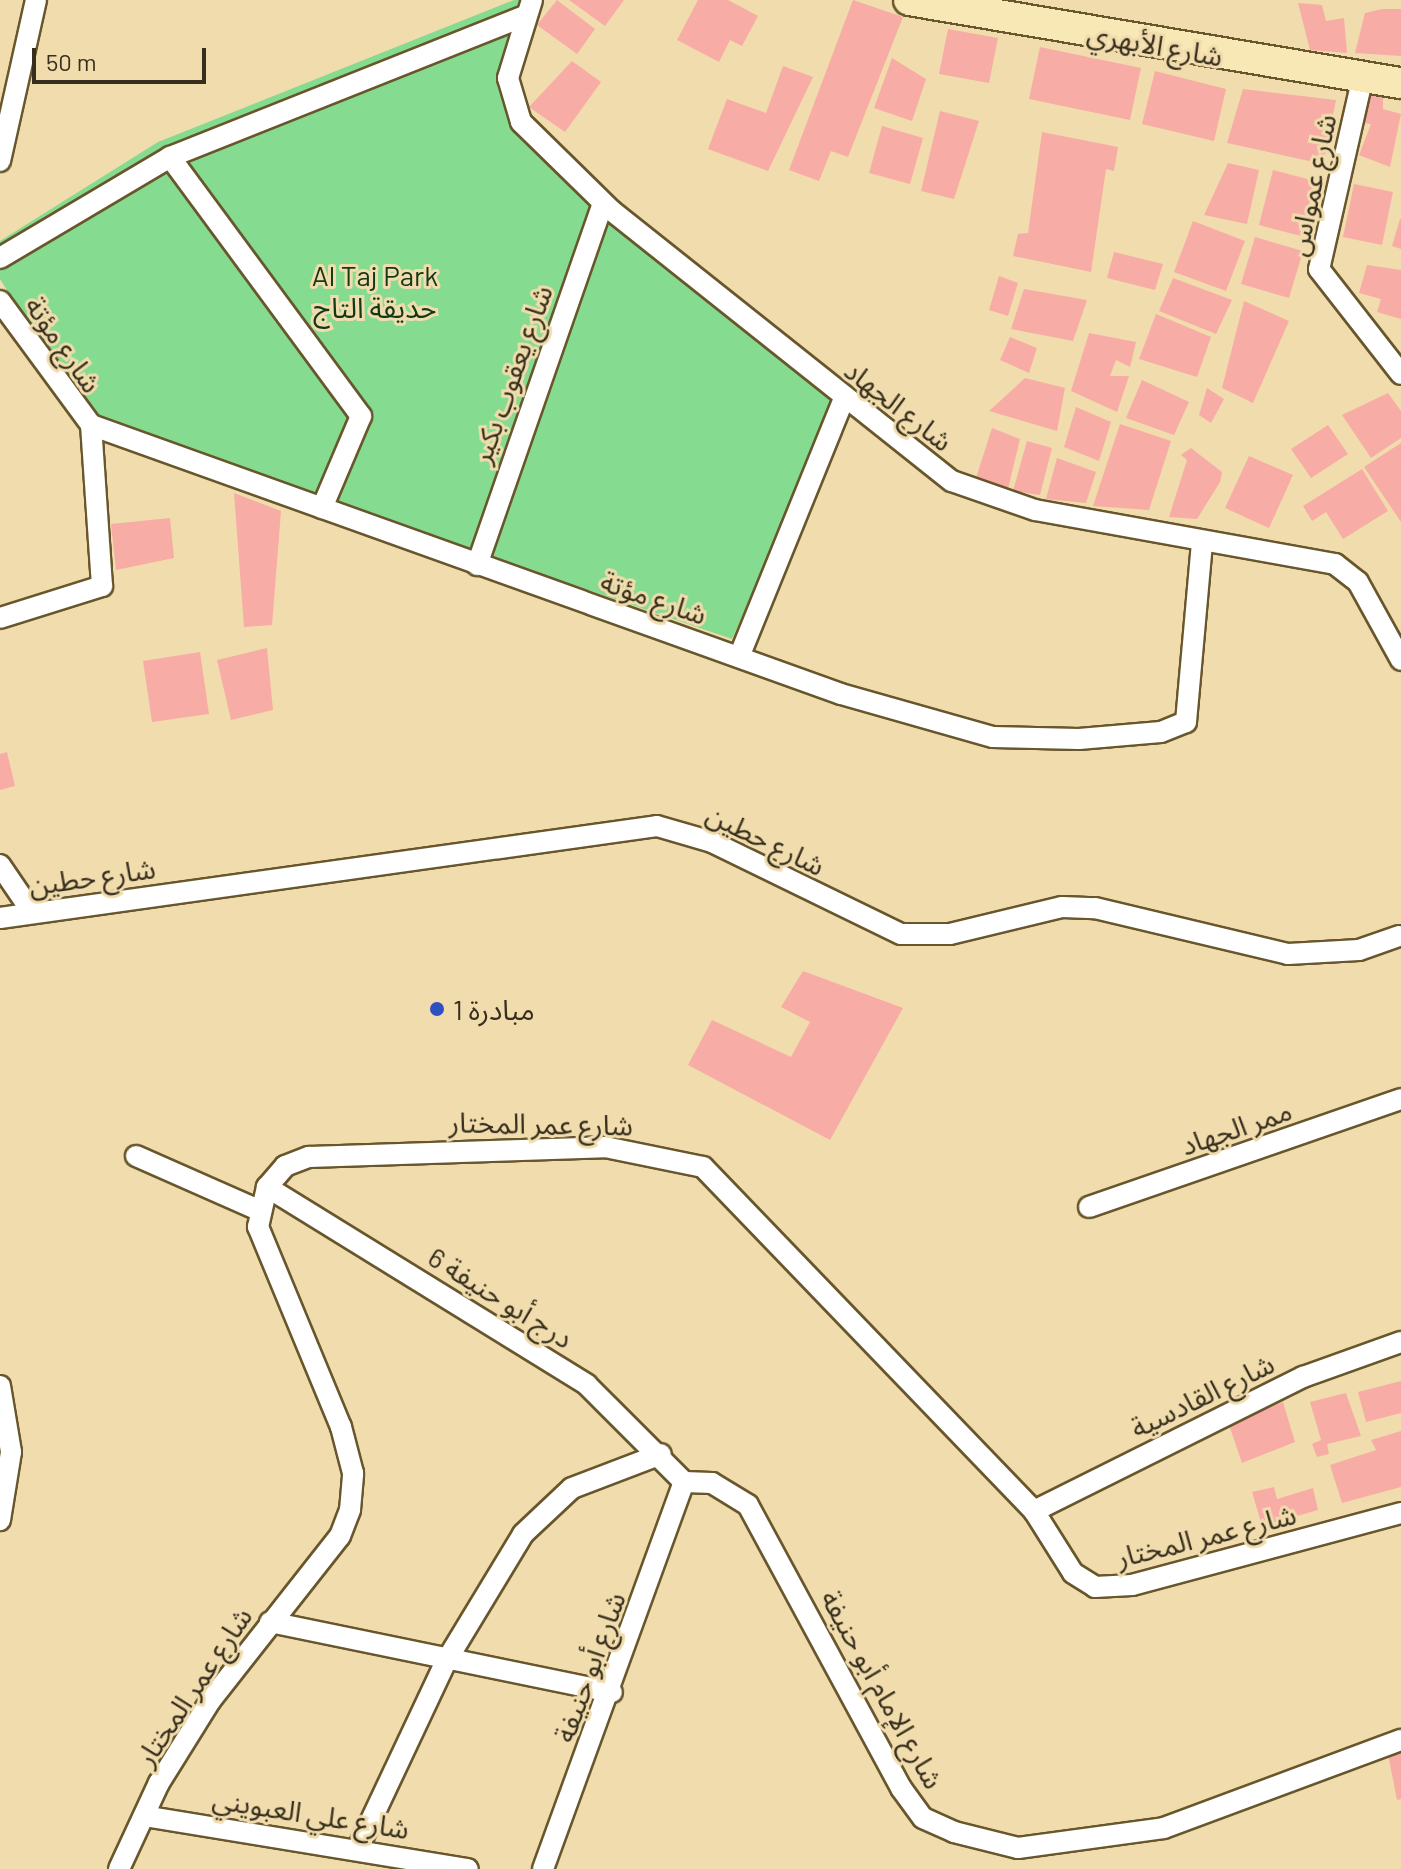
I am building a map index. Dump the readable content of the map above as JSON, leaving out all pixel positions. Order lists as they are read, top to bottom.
{
  "streets": {
    "street": [
      "شارع الأبهري",
      "شارع عمواس",
      "شارع مؤتة",
      "شارع يعقوب بكير",
      "شارع الجهاد",
      "شارع حطين",
      "شارع عمر المختار",
      "ممر الجهاد",
      "درج أبو حنيفة 6",
      "شارع القادسية",
      "شارع أبو حنيفة",
      "شارع الإمام أبو حنيفة",
      "شارع علي العبويني"
    ]
  },
  "crossings": [
    ["شارع الأبهري", "شارع عمواس"],
    ["شارع مؤتة", "شارع يعقوب بكير"],
    ["شارع مؤتة", "شارع الجهاد"],
    ["شارع يعقوب بكير", "شارع الجهاد"],
    ["شارع عمر المختار", "درج أبو حنيفة 6"],
    ["شارع عمر المختار", "شارع القادسية"],
    ["شارع عمر المختار", "شارع علي العبويني"],
    ["درج أبو حنيفة 6", "شارع أبو حنيفة"],
    ["درج أبو حنيفة 6", "شارع الإمام أبو حنيفة"],
    ["شارع أبو حنيفة", "شارع الإمام أبو حنيفة"]
  ],
  "parks": ["Al Taj Park حديقة التاج"],
  "places": ["مبادرة 1"],
  "scale_bar": "50 m"
}
